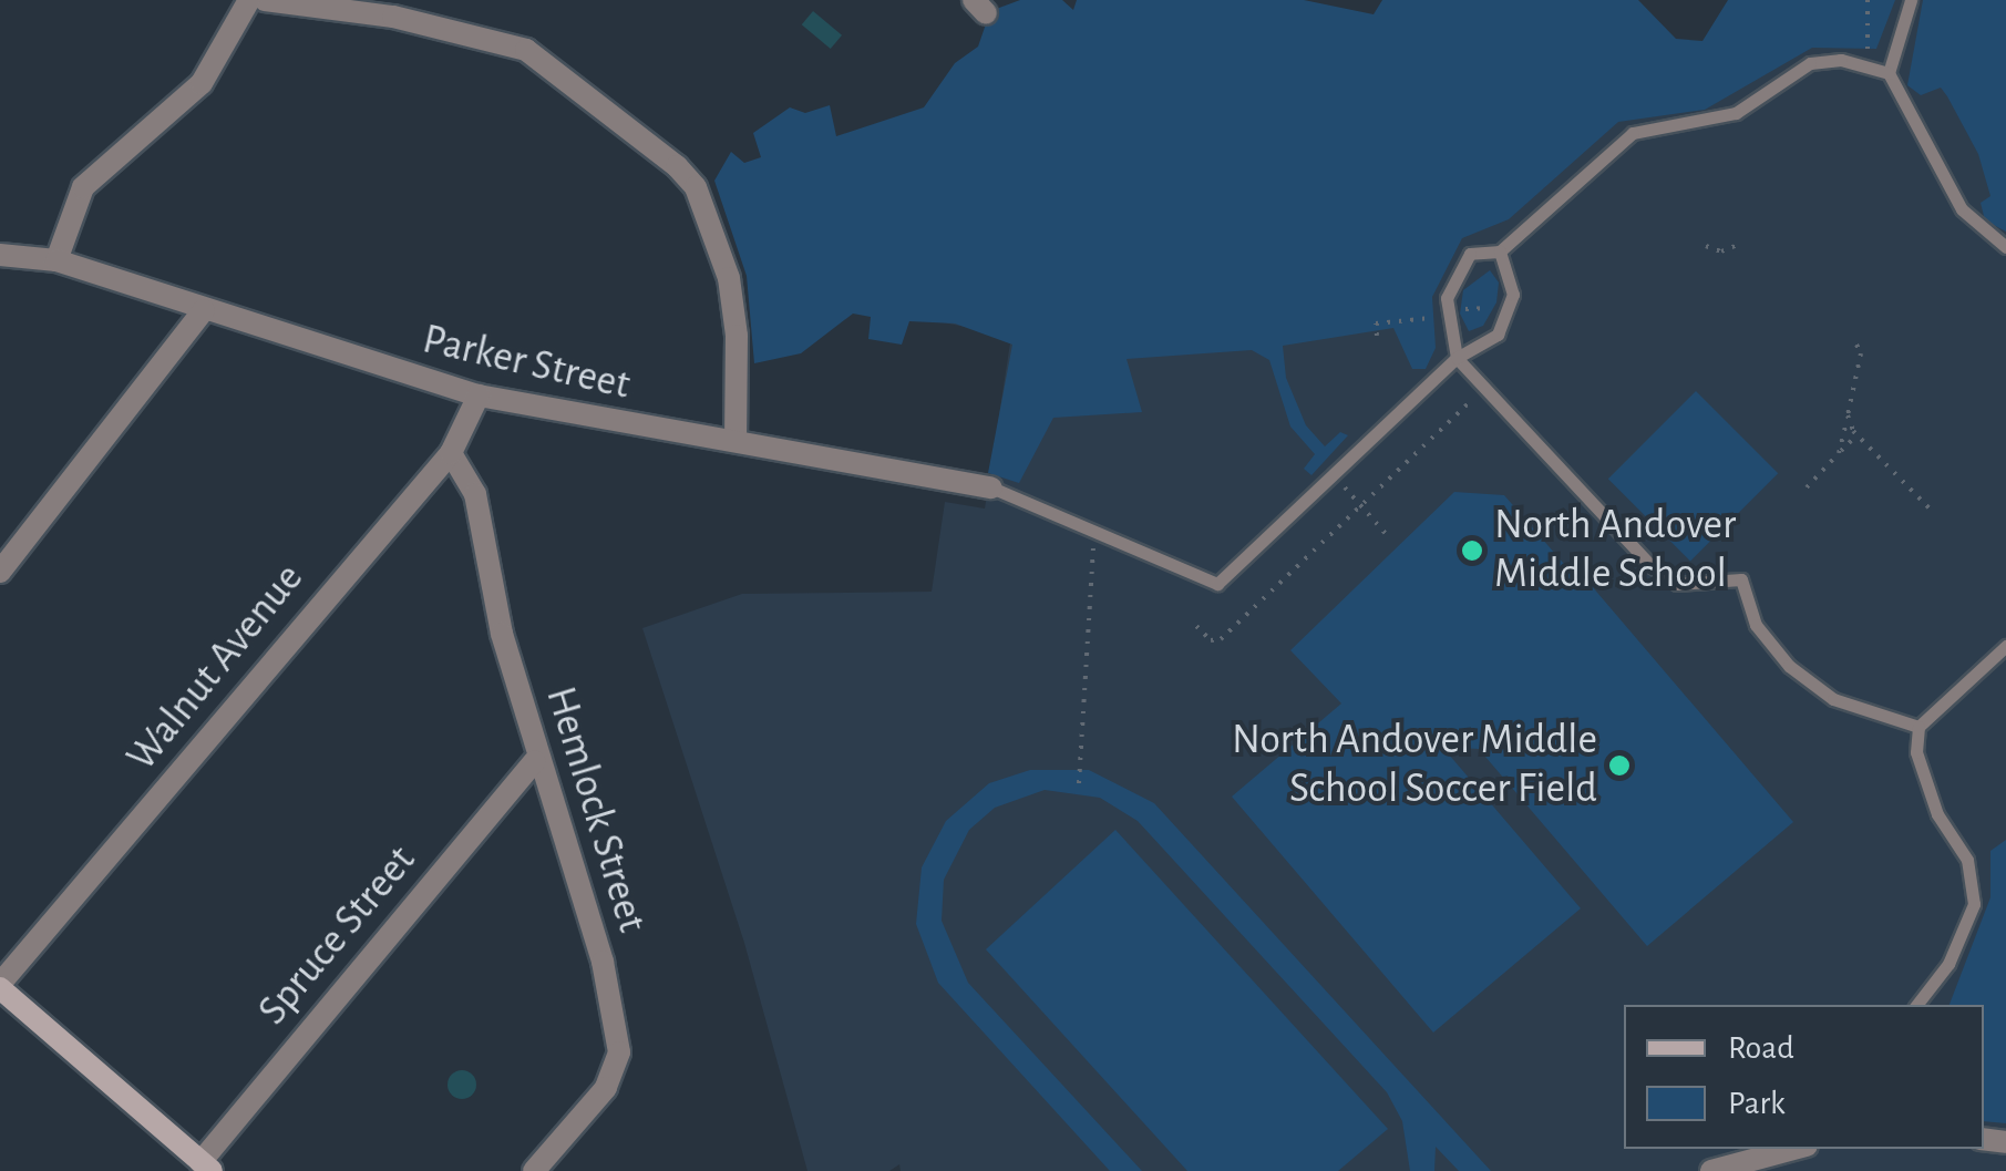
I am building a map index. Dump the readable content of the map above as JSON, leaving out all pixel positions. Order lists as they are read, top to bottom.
{
  "streets": {
    "street": [
      "Parker Street",
      "Walnut Avenue",
      "Hemlock Street",
      "Spruce Street"
    ]
  },
  "crossings": [
    ["Parker Street", "Walnut Avenue"],
    ["Walnut Avenue", "Hemlock Street"],
    ["Hemlock Street", "Spruce Street"]
  ],
  "places": ["North Andover Middle School", "North Andover Middle School Soccer Field"],
  "legend": ["Road", "Park"]
}
